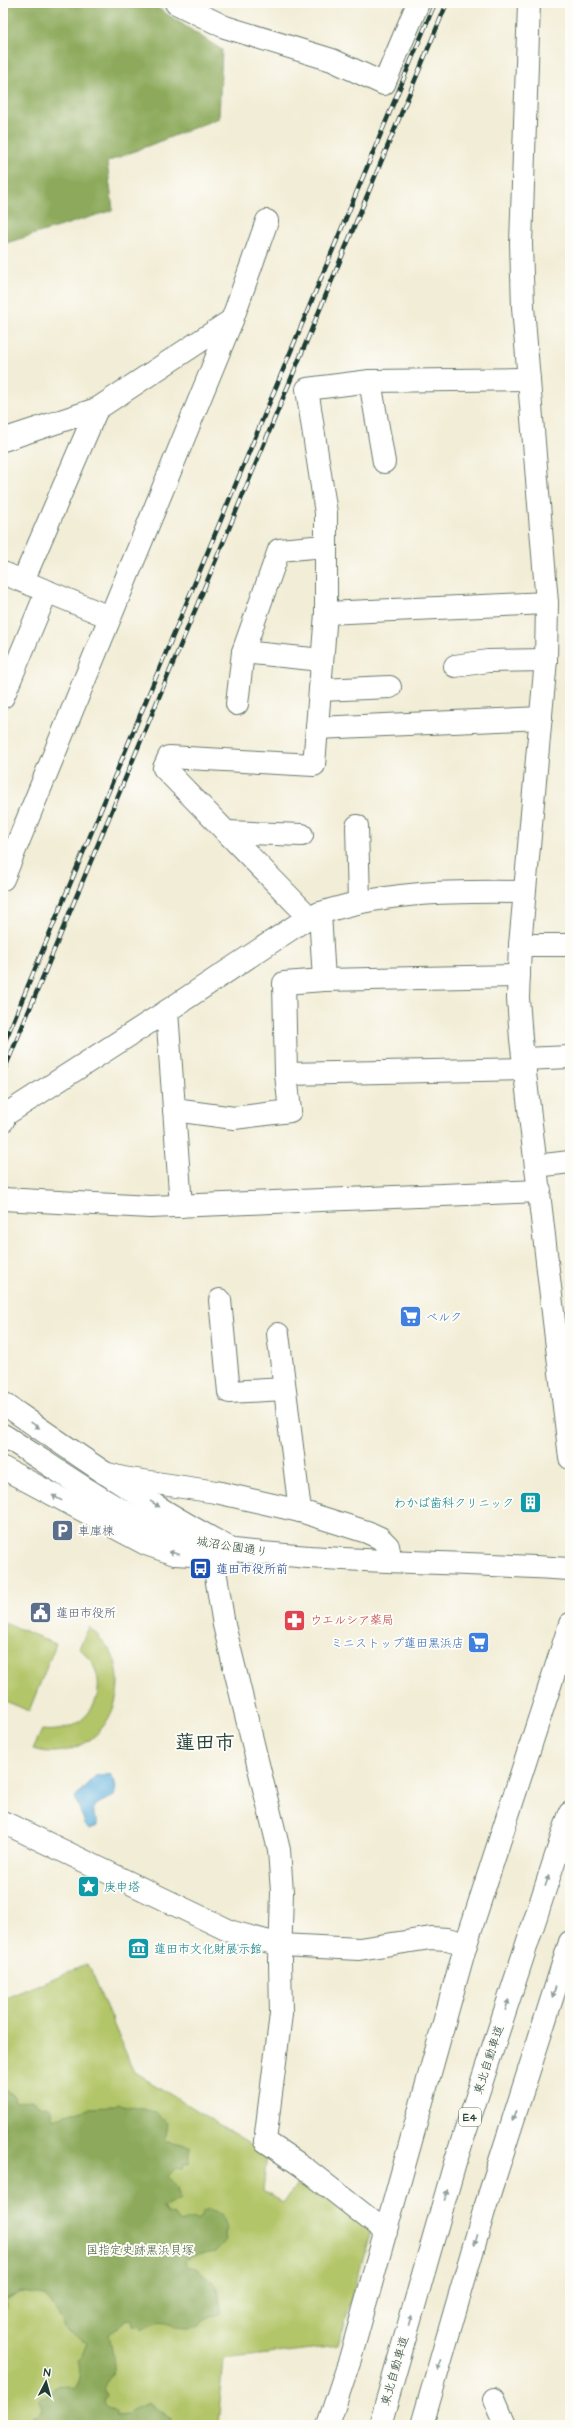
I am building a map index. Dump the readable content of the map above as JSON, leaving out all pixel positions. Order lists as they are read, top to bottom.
{
  "streets": {
    "main road": ["城沼公園通り", "東北自動車道", "E4"]
  },
  "districts": ["蓮田市"],
  "parks": ["国指定史跡黒浜貝塚"],
  "places": {
    "supermarket": ["ベルク", "ミニストップ蓮田黒浜店"],
    "building": ["わかば歯科クリニック"],
    "parking": ["車庫棟"],
    "bus stop": ["蓮田市役所前"],
    "public building": ["蓮田市役所"],
    "pharmacy": ["ウエルシア薬局"],
    "place": ["庚申塔"],
    "museum": ["蓮田市文化財展示館"]
  },
  "north": "top"
}
